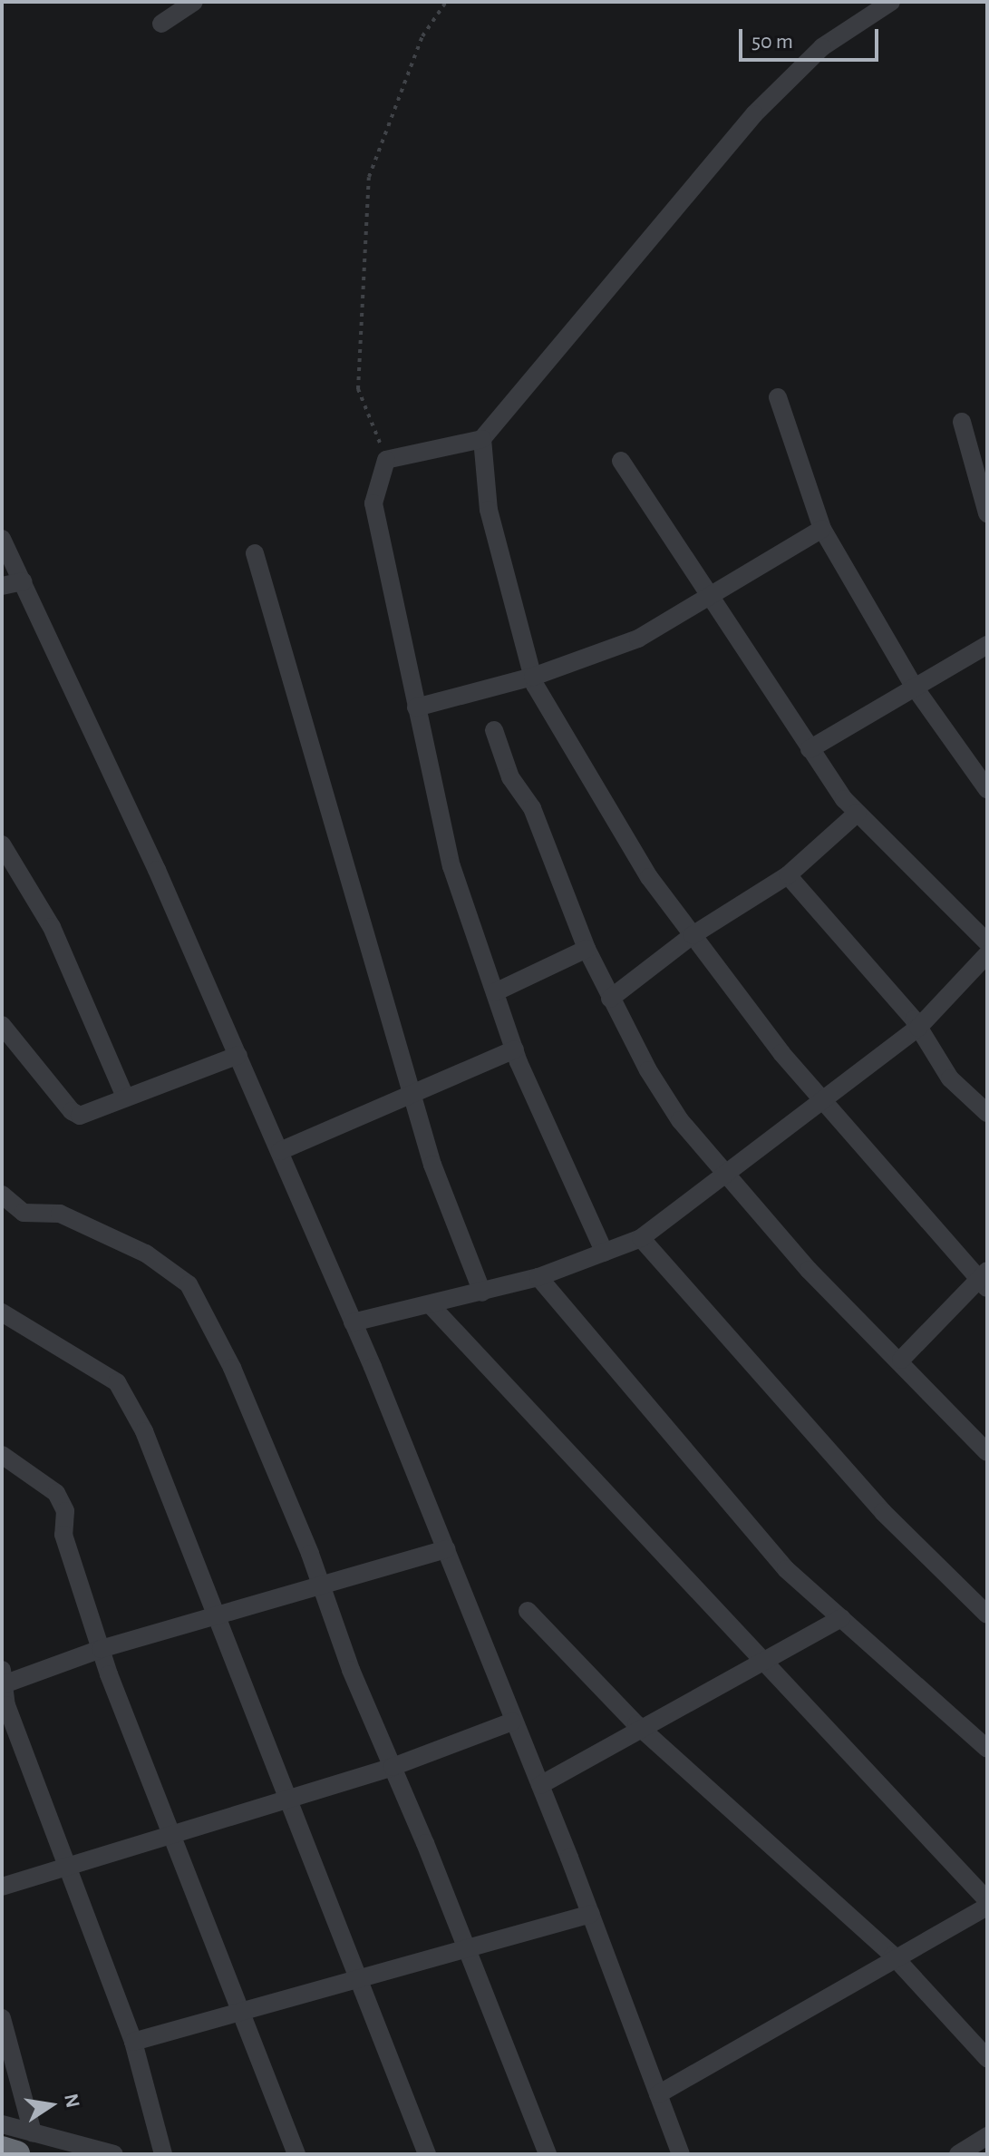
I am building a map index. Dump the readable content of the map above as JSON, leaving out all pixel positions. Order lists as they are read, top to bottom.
{
  "scale_bar": "50 m",
  "north": "right"
}
